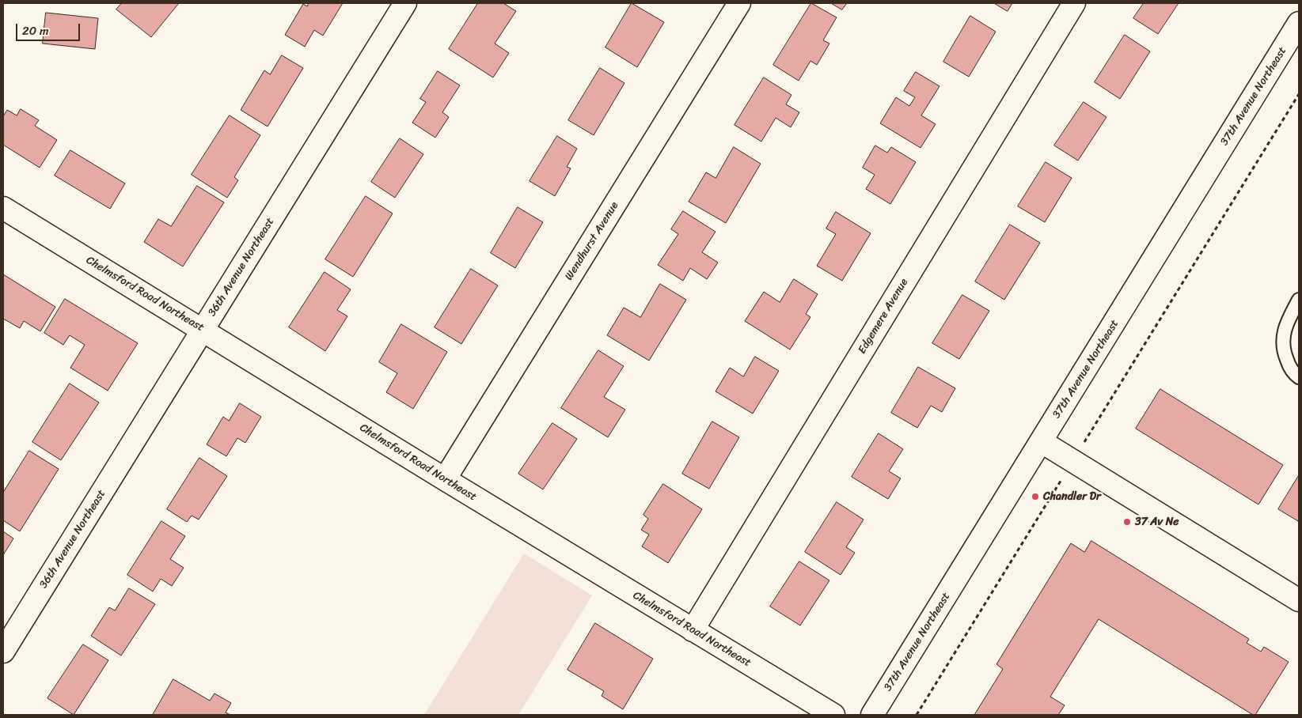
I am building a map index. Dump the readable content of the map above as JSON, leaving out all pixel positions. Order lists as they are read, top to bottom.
{
  "streets": {
    "street": [
      "37th Avenue Northeast",
      "Wendhurst Avenue",
      "36th Avenue Northeast",
      "Chelmsford Road Northeast",
      "Edgemere Avenue"
    ]
  },
  "crossings": [
    ["Wendhurst Avenue", "Chelmsford Road Northeast"],
    ["36th Avenue Northeast", "Chelmsford Road Northeast"],
    ["Chelmsford Road Northeast", "Edgemere Avenue"]
  ],
  "places": ["Chandler Dr", "37 Av Ne"],
  "scale_bar": "20 m"
}
